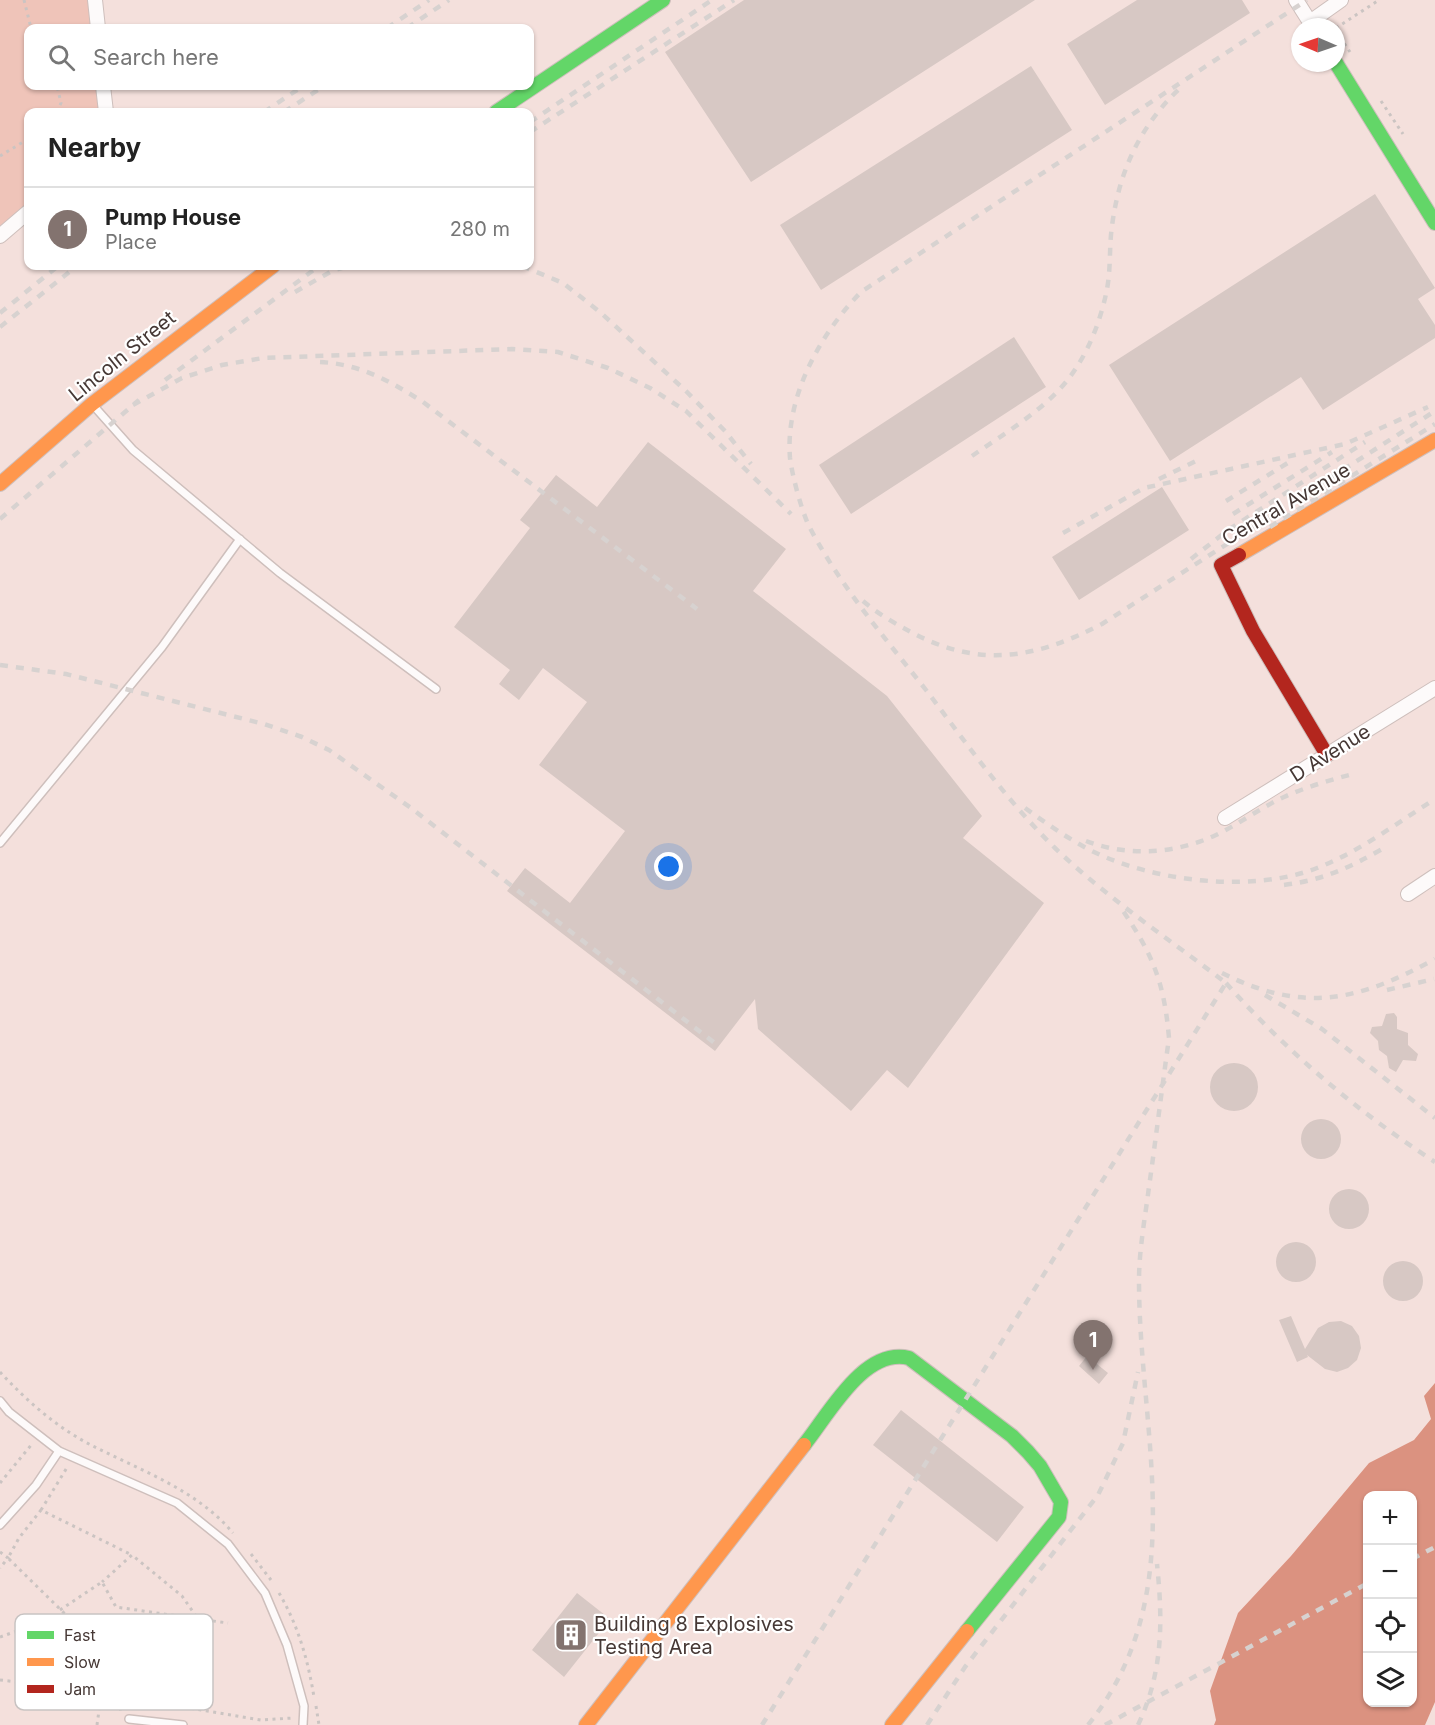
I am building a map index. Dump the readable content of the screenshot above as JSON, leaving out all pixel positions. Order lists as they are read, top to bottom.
{
  "streets": {
    "street": ["Lincoln Street", "Central Avenue", "D Avenue"]
  },
  "crossings": [
    ["Central Avenue", "D Avenue"]
  ],
  "places": {
    "building": ["Building 8 Explosives Testing Area"]
  },
  "legend": ["Fast", "Slow", "Jam"],
  "north": "left",
  "page": {
    "search": "Search here",
    "heading": "Nearby",
    "list": [
      {
        "mark": "1",
        "name": "Pump House",
        "note": "Place",
        "value": "280 m"
      }
    ],
    "pins": "1",
    "map_buttons": ["+", "−"]
  }
}
